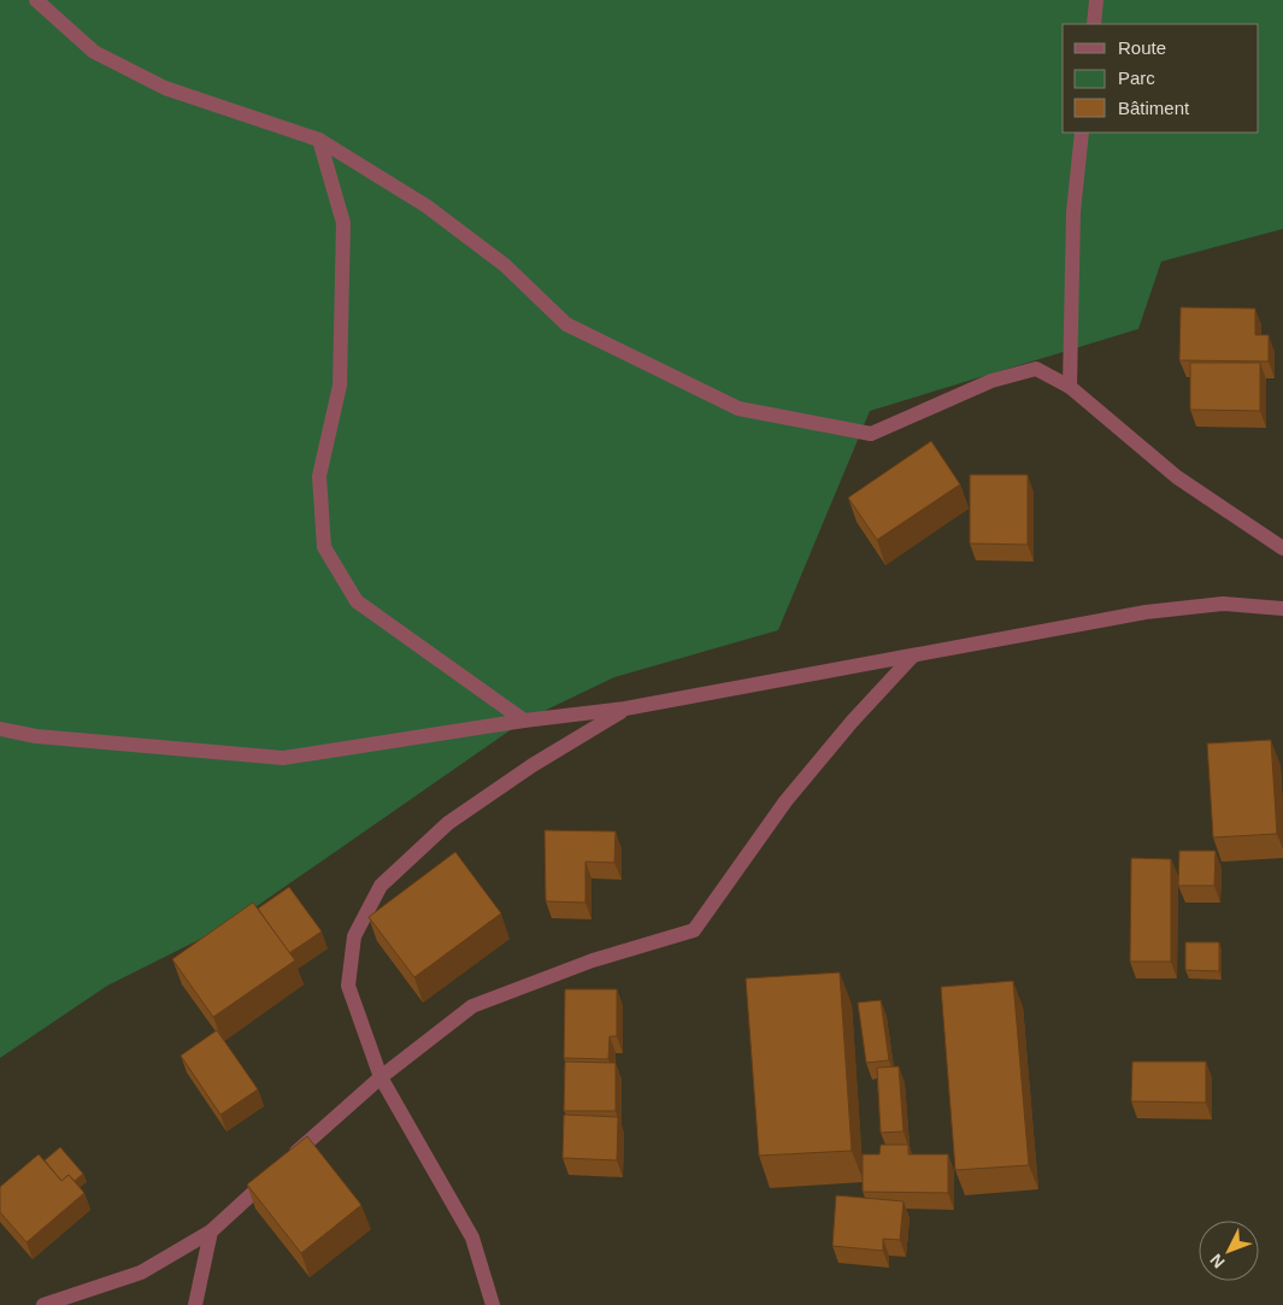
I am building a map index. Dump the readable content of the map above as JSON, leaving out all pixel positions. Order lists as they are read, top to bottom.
{
  "legend": ["Route", "Parc", "Bâtiment"],
  "north": "bottom left"
}
